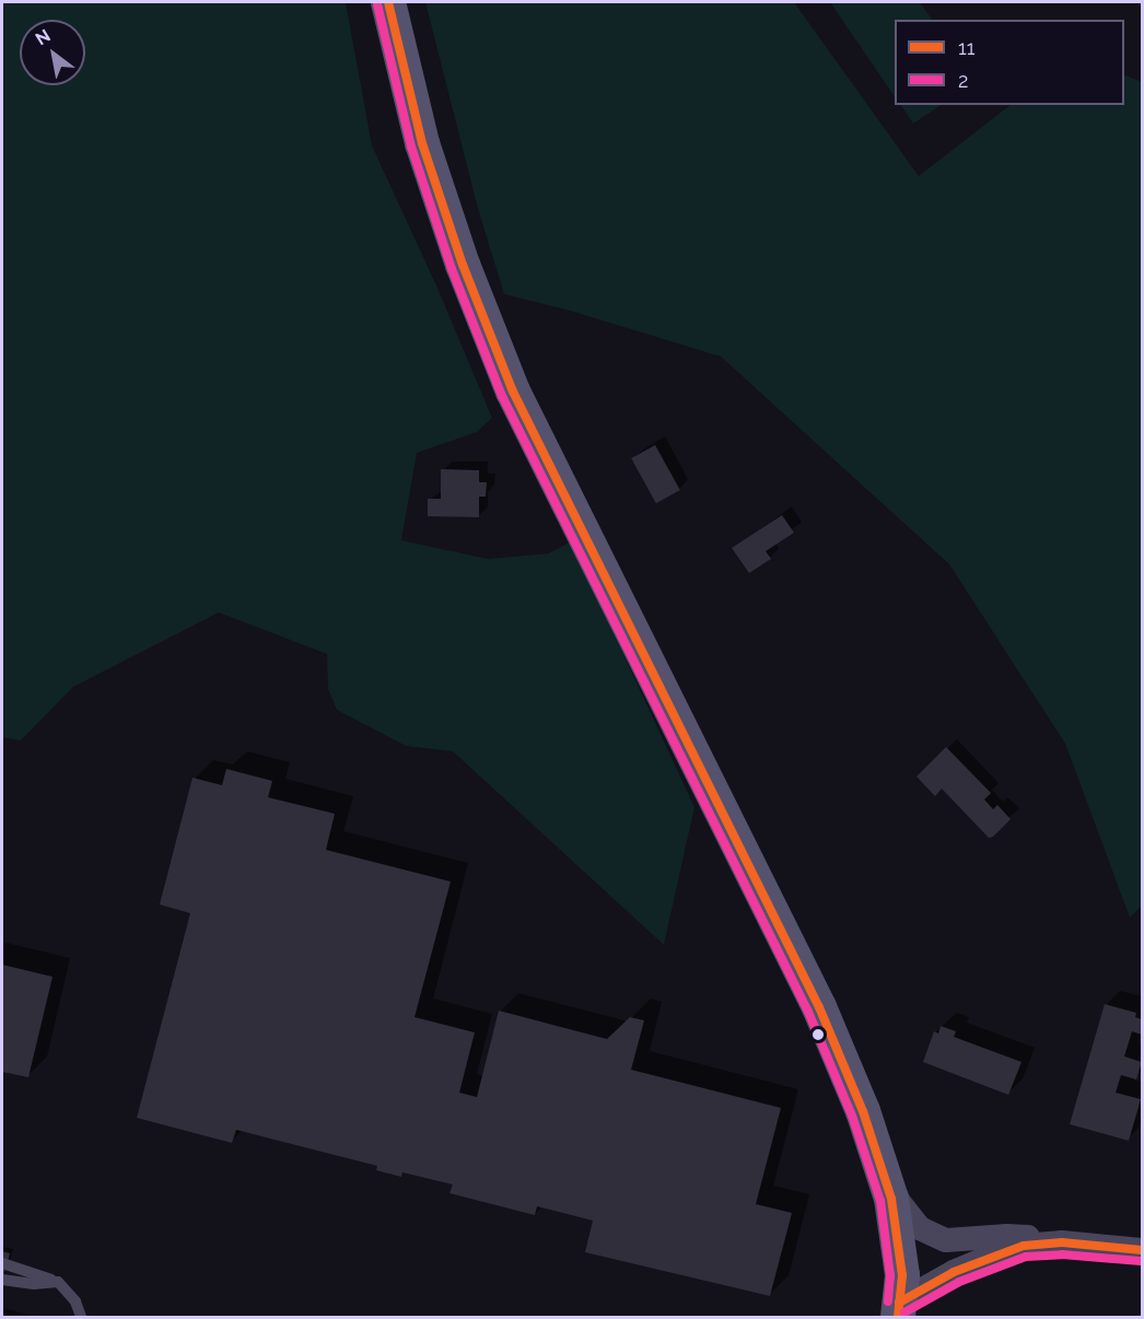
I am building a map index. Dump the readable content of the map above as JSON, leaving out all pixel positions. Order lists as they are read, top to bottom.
{
  "lines": ["transit line 11", "transit line 2"],
  "legend": ["11", "2"],
  "north": "top left"
}
